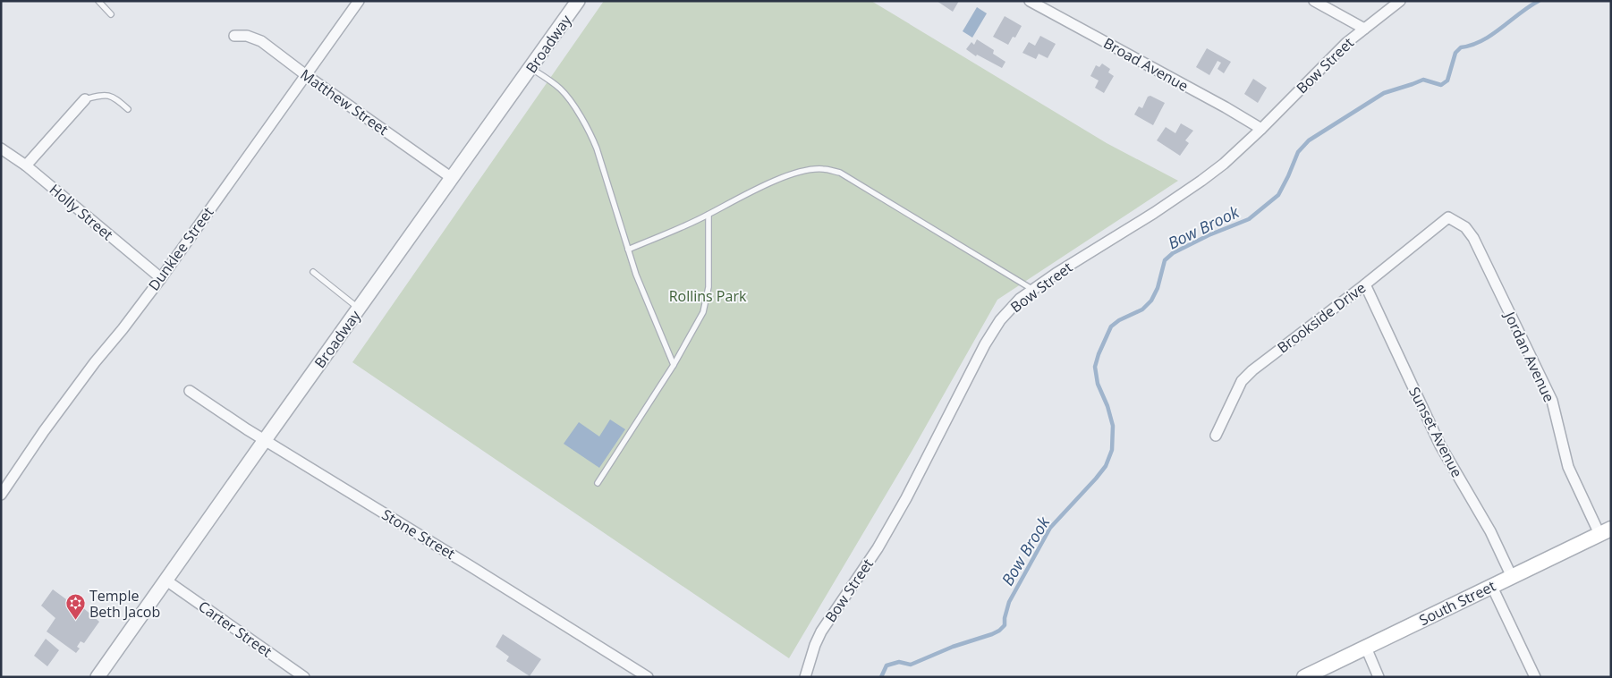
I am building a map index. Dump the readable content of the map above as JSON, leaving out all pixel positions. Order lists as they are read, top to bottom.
{
  "streets": {
    "main road": ["South Street"],
    "street": [
      "Broadway",
      "Broad Avenue",
      "Bow Street",
      "Matthew Street",
      "Holly Street",
      "Dunklee Street",
      "Brookside Drive",
      "Jordan Avenue",
      "Sunset Avenue",
      "Stone Street",
      "Carter Street"
    ]
  },
  "crossings": [
    ["Broadway", "Matthew Street"],
    ["Broadway", "Stone Street"],
    ["Broadway", "Carter Street"],
    ["Broad Avenue", "Bow Street"],
    ["Matthew Street", "Dunklee Street"],
    ["Holly Street", "Dunklee Street"],
    ["Brookside Drive", "Jordan Avenue"],
    ["Brookside Drive", "Sunset Avenue"],
    ["Jordan Avenue", "South Street"],
    ["Sunset Avenue", "South Street"]
  ],
  "water": ["Bow Brook"],
  "parks": ["Rollins Park"],
  "places": {
    "synagogue": ["Temple Beth Jacob"]
  }
}
